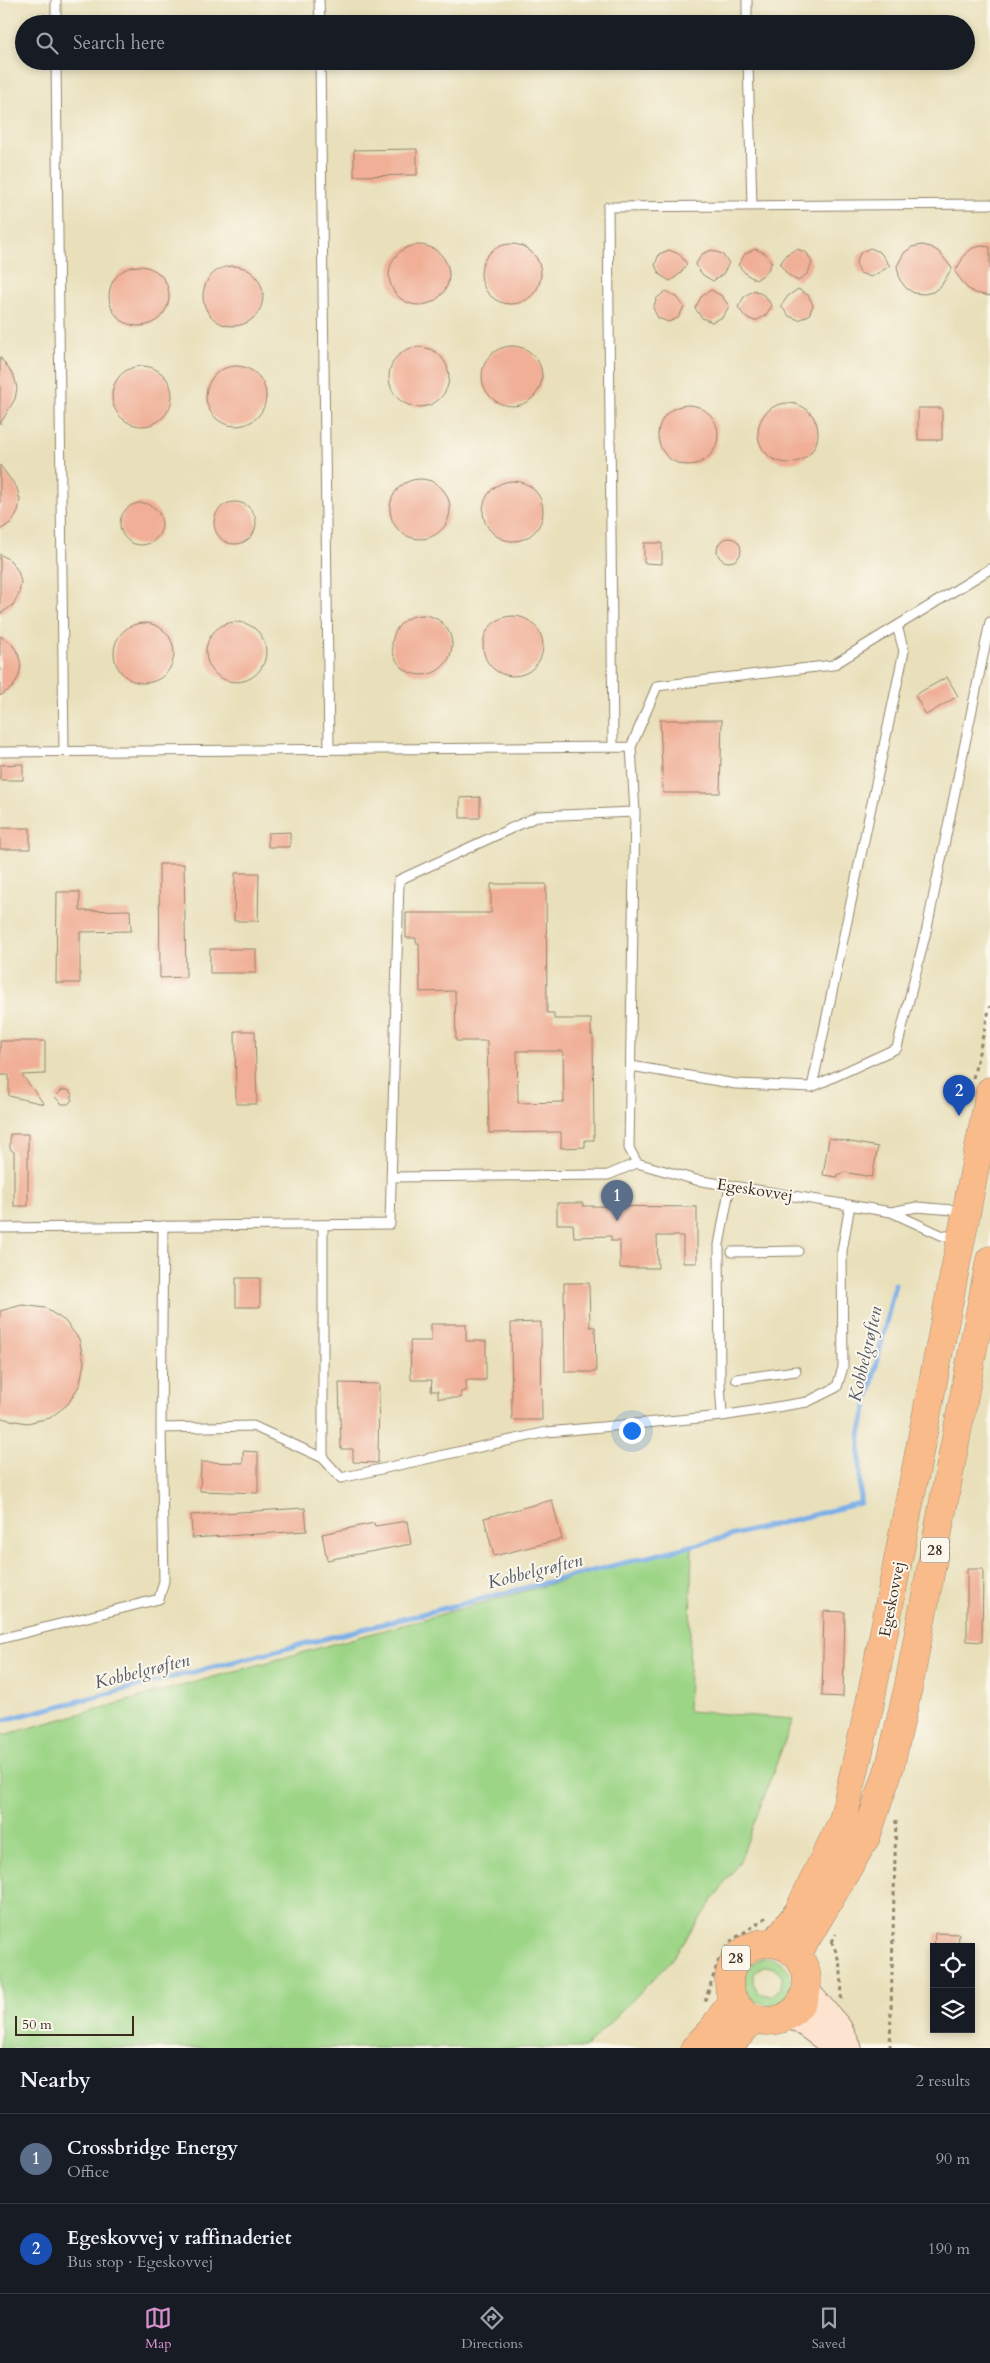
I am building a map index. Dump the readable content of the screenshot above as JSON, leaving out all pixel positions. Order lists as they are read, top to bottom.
{
  "streets": {
    "main road": ["Egeskovvej", "28"]
  },
  "crossings": [
    ["Egeskovvej", "28"]
  ],
  "water": ["Kobbelgrøften"],
  "scale_bar": "50 m",
  "page": {
    "search": "Search here",
    "pins": ["2", "1"],
    "scale": "50 m",
    "heading": ["Nearby", "2 results"],
    "list": [
      {
        "mark": "1",
        "name": "Crossbridge Energy",
        "note": "Office",
        "value": "90 m"
      },
      {
        "mark": "2",
        "name": "Egeskovvej v raffinaderiet",
        "note": "Bus stop · Egeskovvej",
        "value": "190 m"
      }
    ],
    "nav": ["Map", "Directions", "Saved"]
  }
}
